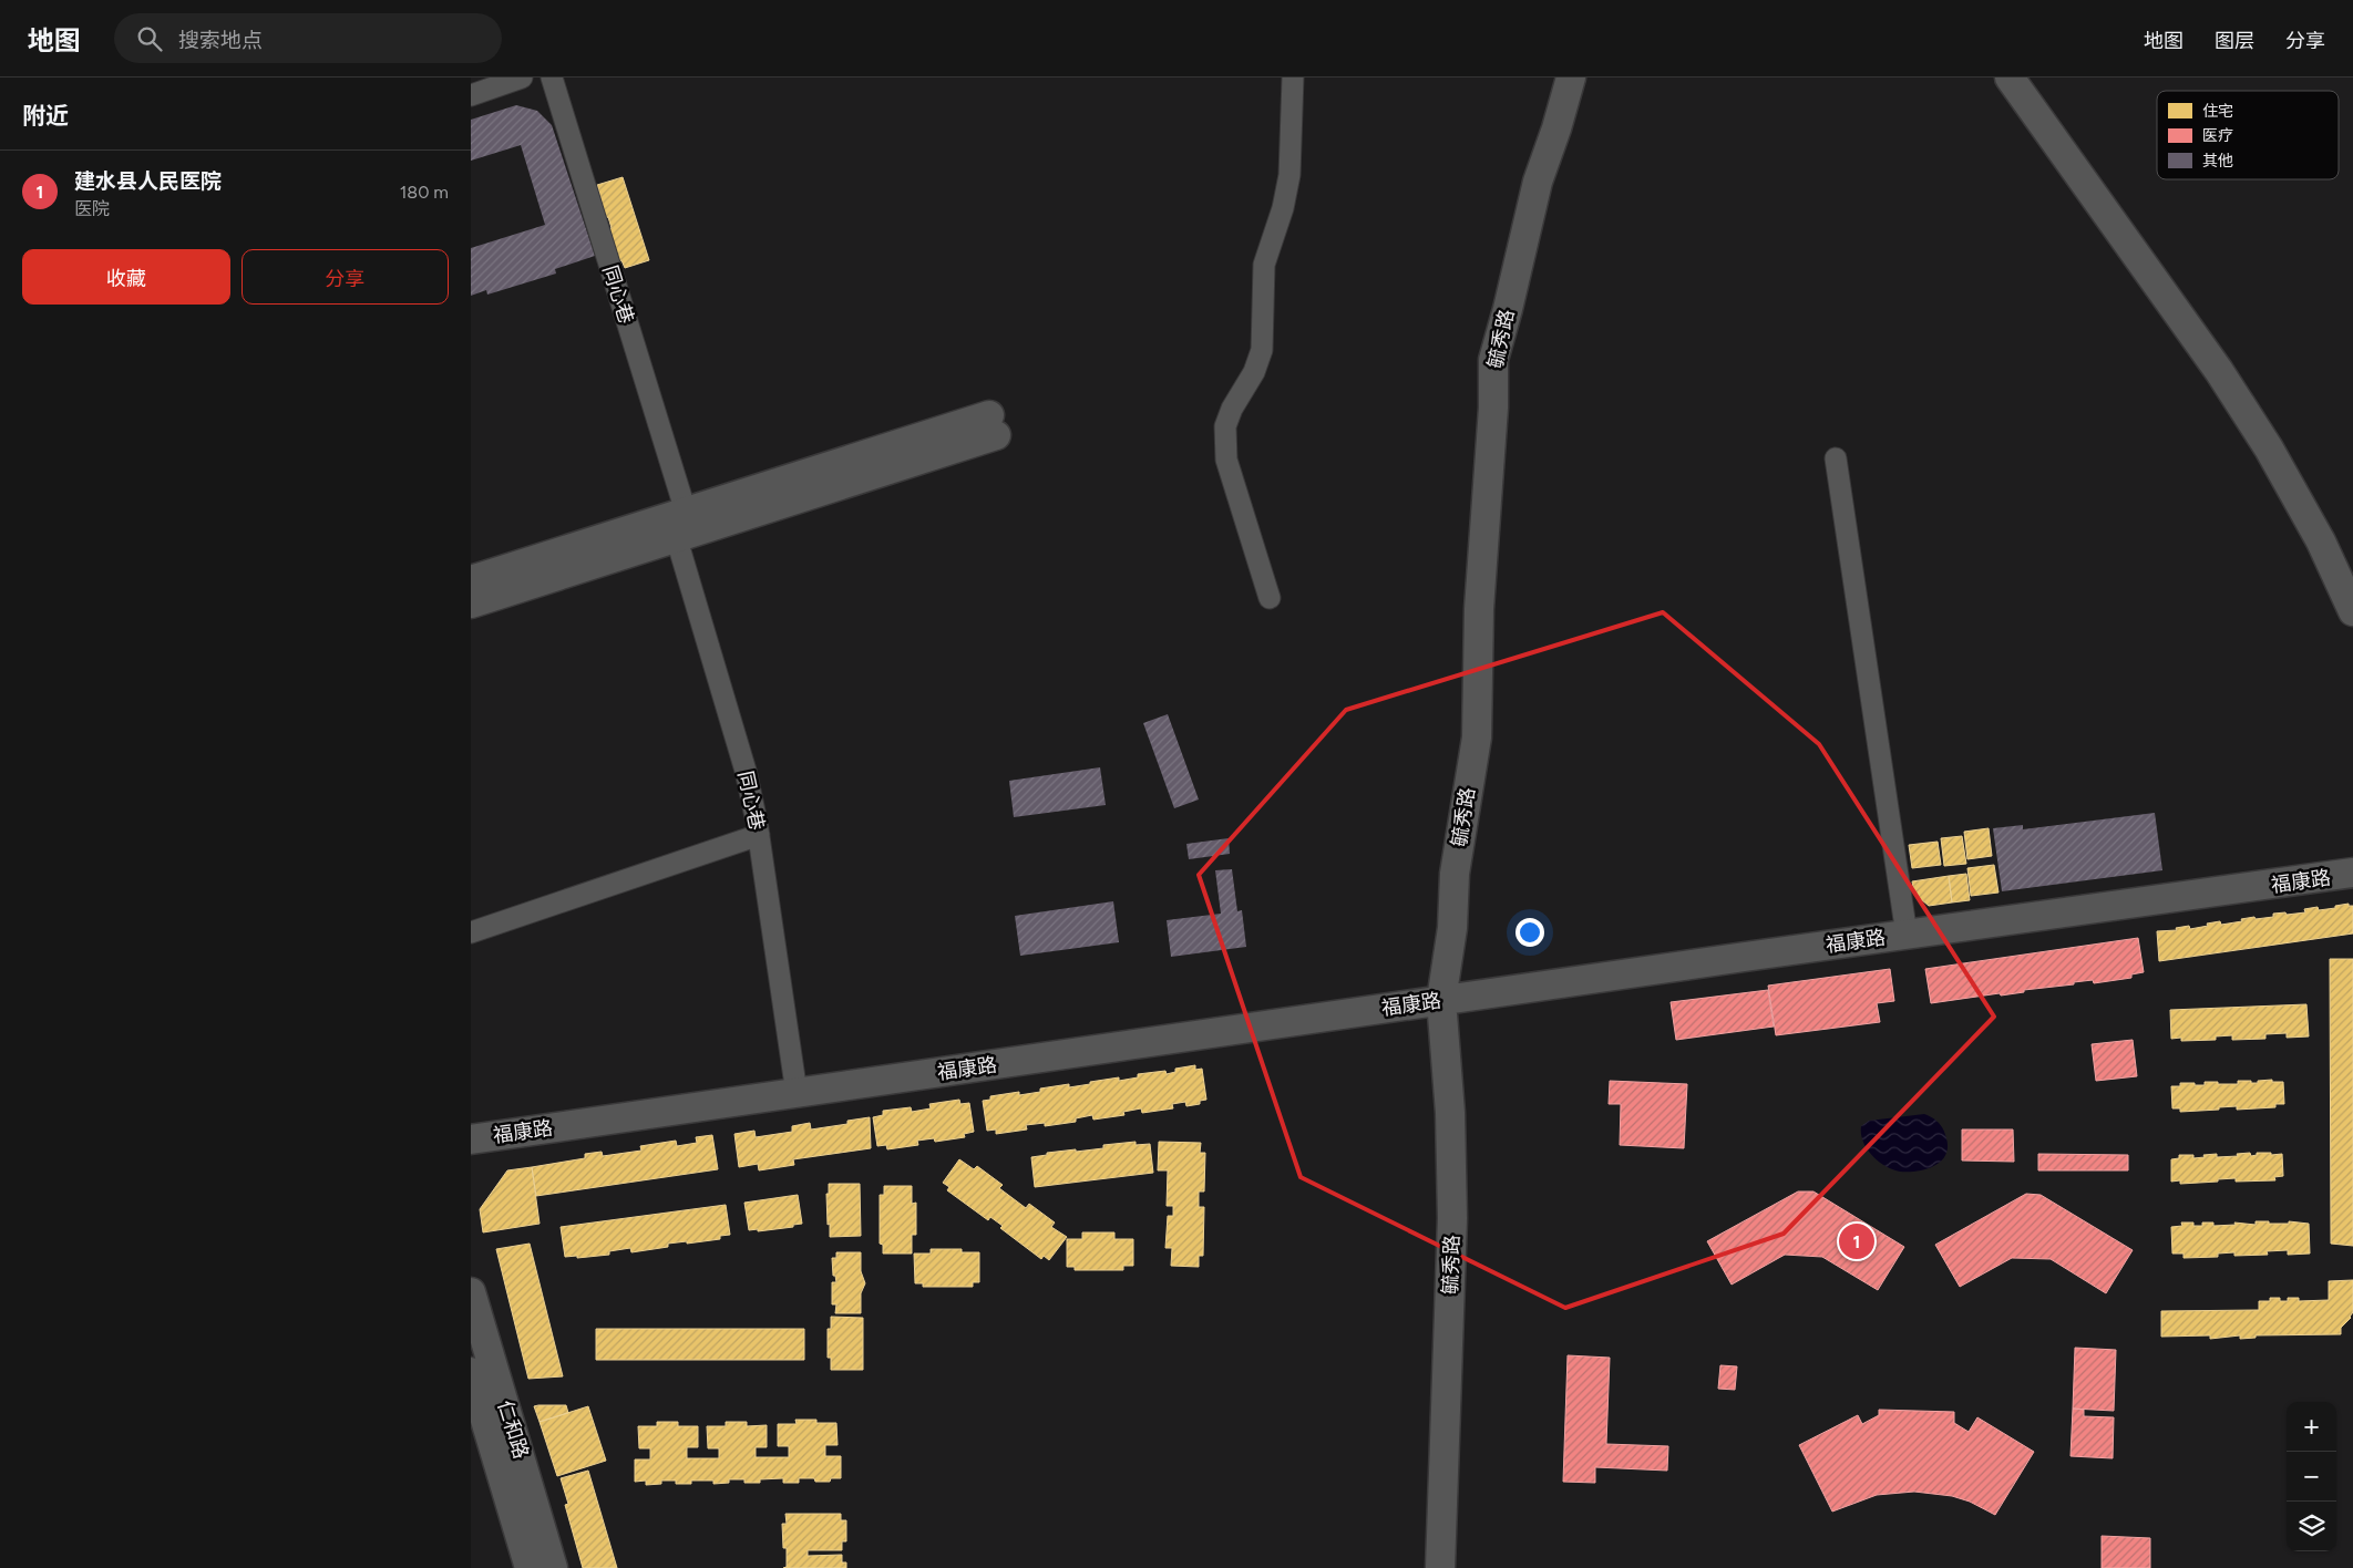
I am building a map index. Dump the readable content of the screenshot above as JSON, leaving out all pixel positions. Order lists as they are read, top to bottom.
{
  "streets": {
    "street": [
      "同心巷",
      "毓秀路",
      "福康路",
      "仁和路"
    ]
  },
  "crossings": [
    ["同心巷", "福康路"],
    ["毓秀路", "福康路"]
  ],
  "legend": ["住宅", "医疗", "其他"],
  "page": {
    "header": "地图",
    "search": "搜索地点",
    "nav": ["地图", "图层", "分享"],
    "heading": "附近",
    "list": [
      {
        "mark": "1",
        "name": "建水县人民医院",
        "note": "医院",
        "value": "180 m"
      }
    ],
    "buttons": ["收藏", "分享"],
    "pins": "1",
    "map_buttons": ["+", "−"]
  }
}
